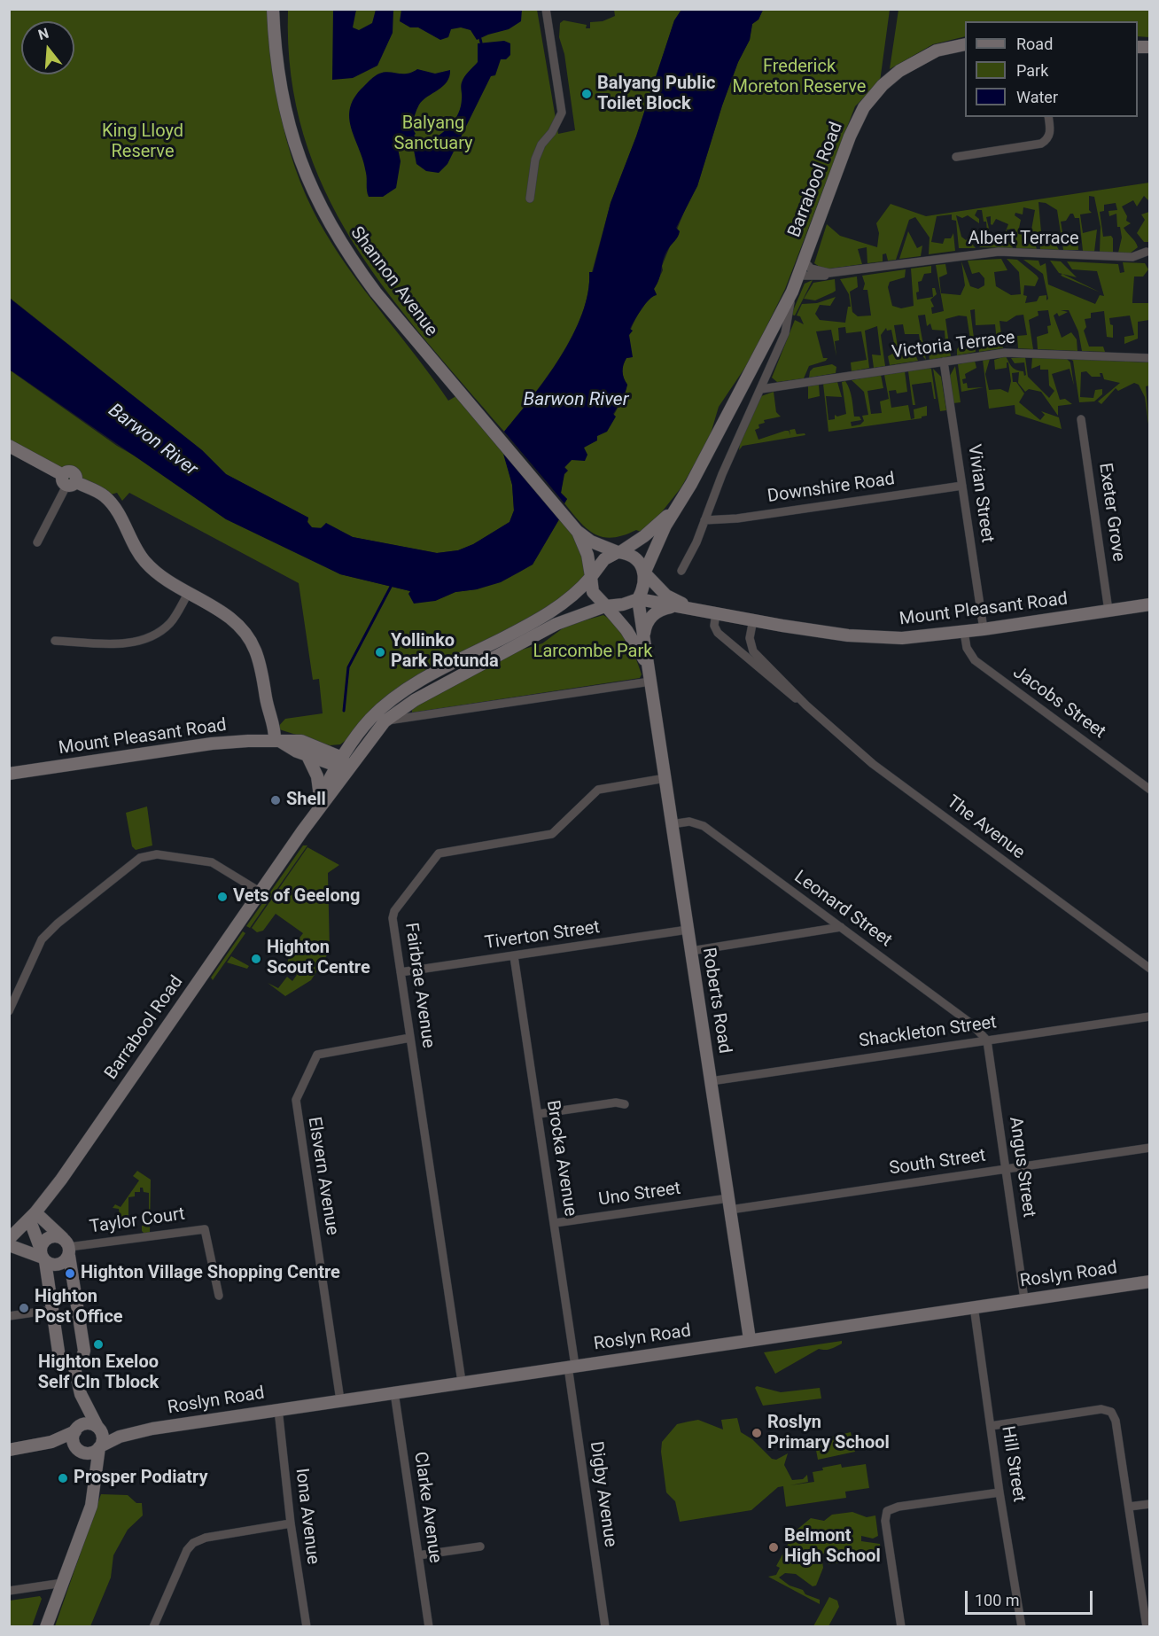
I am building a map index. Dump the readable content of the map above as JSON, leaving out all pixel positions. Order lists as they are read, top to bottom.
{
  "streets": {
    "street": [
      "Barrabool Road",
      "Albert Terrace",
      "Shannon Avenue",
      "Victoria Terrace",
      "Downshire Road",
      "Vivian Street",
      "Exeter Grove",
      "Mount Pleasant Road",
      "Jacobs Street",
      "The Avenue",
      "Leonard Street",
      "Tiverton Street",
      "Fairbrae Avenue",
      "Roberts Road",
      "Shackleton Street",
      "Brocka Avenue",
      "South Street",
      "Angus Street",
      "Elsvern Avenue",
      "Uno Street",
      "Taylor Court",
      "Roslyn Road",
      "Hill Street",
      "Digby Avenue",
      "Clarke Avenue",
      "Iona Avenue"
    ]
  },
  "crossings": [
    ["Barrabool Road", "Albert Terrace"],
    ["Barrabool Road", "Shannon Avenue"],
    ["Barrabool Road", "Victoria Terrace"],
    ["Barrabool Road", "Downshire Road"],
    ["Barrabool Road", "Mount Pleasant Road"],
    ["Barrabool Road", "Roberts Road"],
    ["Shannon Avenue", "Mount Pleasant Road"],
    ["Shannon Avenue", "Roberts Road"],
    ["Victoria Terrace", "Vivian Street"],
    ["Downshire Road", "Vivian Street"],
    ["Vivian Street", "Mount Pleasant Road"],
    ["Exeter Grove", "Mount Pleasant Road"],
    ["Mount Pleasant Road", "Jacobs Street"],
    ["Mount Pleasant Road", "The Avenue"],
    ["Mount Pleasant Road", "Roberts Road"],
    ["Leonard Street", "Roberts Road"],
    ["Leonard Street", "Shackleton Street"],
    ["Leonard Street", "Angus Street"],
    ["Tiverton Street", "Fairbrae Avenue"],
    ["Tiverton Street", "Roberts Road"],
    ["Tiverton Street", "Brocka Avenue"],
    ["Fairbrae Avenue", "Roberts Road"],
    ["Fairbrae Avenue", "Elsvern Avenue"],
    ["Fairbrae Avenue", "Roslyn Road"],
    ["Roberts Road", "Shackleton Street"],
    ["Roberts Road", "South Street"],
    ["Roberts Road", "Uno Street"],
    ["Roberts Road", "Roslyn Road"],
    ["Shackleton Street", "Angus Street"],
    ["Brocka Avenue", "Uno Street"],
    ["Brocka Avenue", "Roslyn Road"],
    ["Brocka Avenue", "Digby Avenue"],
    ["South Street", "Angus Street"],
    ["South Street", "Uno Street"],
    ["Angus Street", "Roslyn Road"],
    ["Elsvern Avenue", "Roslyn Road"],
    ["Roslyn Road", "Hill Street"],
    ["Roslyn Road", "Digby Avenue"],
    ["Roslyn Road", "Clarke Avenue"],
    ["Roslyn Road", "Iona Avenue"]
  ],
  "water": ["Barwon River"],
  "parks": [
    "Frederick Moreton Reserve",
    "Balyang Sanctuary",
    "King Lloyd Reserve",
    "Larcombe Park"
  ],
  "places": [
    "Balyang Public Toilet Block",
    "Yollinko Park Rotunda",
    "Shell",
    "Vets of Geelong",
    "Highton Scout Centre",
    "Highton Village Shopping Centre",
    "Highton Post Office",
    "Highton Exeloo Self Cln Tblock",
    "Roslyn Primary School",
    "Prosper Podiatry",
    "Belmont High School"
  ],
  "legend": ["Road", "Park", "Water"],
  "scale_bar": "100 m",
  "north": "top"
}
